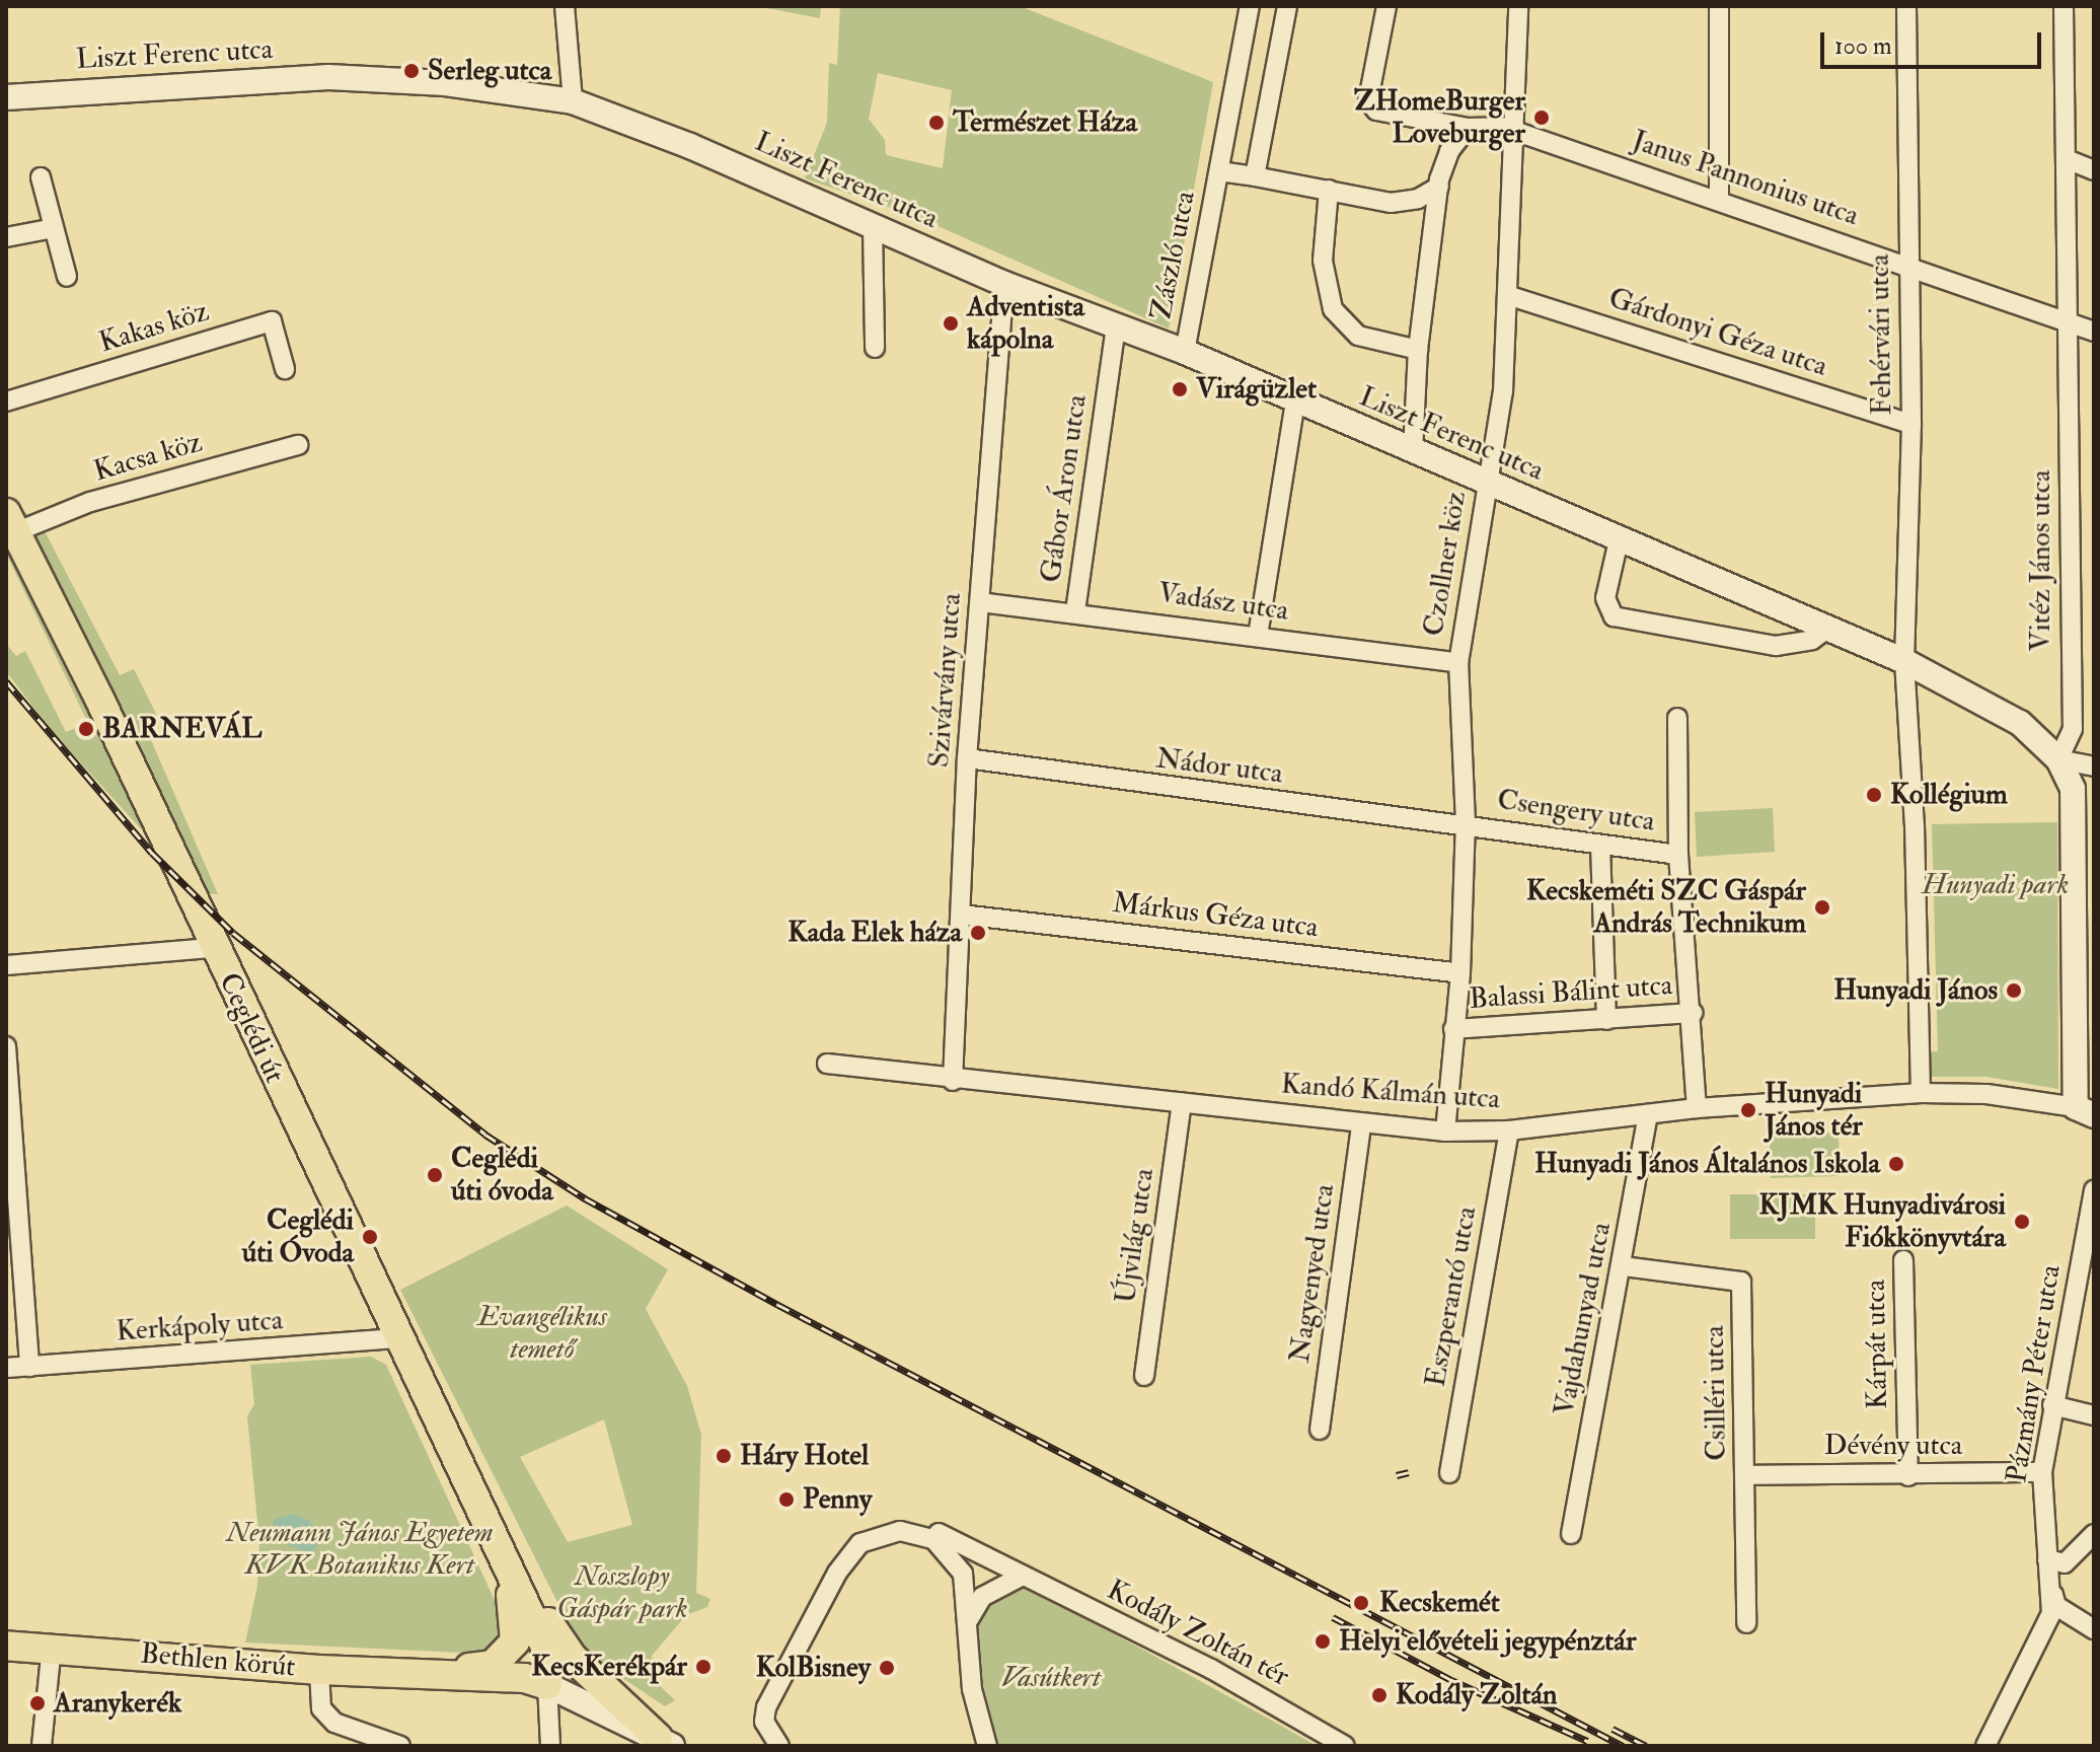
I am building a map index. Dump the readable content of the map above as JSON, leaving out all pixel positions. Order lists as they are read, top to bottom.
{
  "streets": {
    "main road": ["Ceglédi út", "Bethlen körút"],
    "street": [
      "Liszt Ferenc utca",
      "Janus Pannonius utca",
      "Zászló utca",
      "Kakas köz",
      "Gárdonyi Géza utca",
      "Fehérvári utca",
      "Kacsa köz",
      "Gábor Áron utca",
      "Vitéz János utca",
      "Czollner köz",
      "Vadász utca",
      "Szivárvány utca",
      "Nádor utca",
      "Csengery utca",
      "Márkus Géza utca",
      "Balassi Bálint utca",
      "Kandó Kálmán utca",
      "Újvilág utca",
      "Nagyenyed utca",
      "Eszperantó utca",
      "Vajdahunyad utca",
      "Kerkápoly utca",
      "Kárpát utca",
      "Pázmány Péter utca",
      "Csilléri utca",
      "Dévény utca",
      "Kodály Zoltán tér"
    ]
  },
  "crossings": [
    ["Liszt Ferenc utca", "Zászló utca"],
    ["Liszt Ferenc utca", "Fehérvári utca"],
    ["Liszt Ferenc utca", "Gábor Áron utca"],
    ["Liszt Ferenc utca", "Vitéz János utca"],
    ["Liszt Ferenc utca", "Czollner köz"],
    ["Liszt Ferenc utca", "Szivárvány utca"],
    ["Janus Pannonius utca", "Fehérvári utca"],
    ["Janus Pannonius utca", "Vitéz János utca"],
    ["Janus Pannonius utca", "Czollner köz"],
    ["Gárdonyi Géza utca", "Fehérvári utca"],
    ["Gárdonyi Géza utca", "Czollner köz"],
    ["Kacsa köz", "Ceglédi út"],
    ["Gábor Áron utca", "Vadász utca"],
    ["Czollner köz", "Vadász utca"],
    ["Czollner köz", "Nádor utca"],
    ["Czollner köz", "Csengery utca"],
    ["Czollner köz", "Márkus Géza utca"],
    ["Czollner köz", "Balassi Bálint utca"],
    ["Czollner köz", "Kandó Kálmán utca"],
    ["Vadász utca", "Szivárvány utca"],
    ["Szivárvány utca", "Nádor utca"],
    ["Szivárvány utca", "Márkus Géza utca"],
    ["Szivárvány utca", "Kandó Kálmán utca"],
    ["Nádor utca", "Csengery utca"],
    ["Ceglédi út", "Kerkápoly utca"],
    ["Kandó Kálmán utca", "Újvilág utca"],
    ["Kandó Kálmán utca", "Nagyenyed utca"],
    ["Kandó Kálmán utca", "Eszperantó utca"],
    ["Kandó Kálmán utca", "Vajdahunyad utca"],
    ["Vajdahunyad utca", "Csilléri utca"],
    ["Kárpát utca", "Dévény utca"],
    ["Pázmány Péter utca", "Dévény utca"],
    ["Csilléri utca", "Dévény utca"]
  ],
  "parks": [
    "Hunyadi park",
    "Evangélikus temető",
    "Neumann János Egyetem KVK Botanikus Kert",
    "Noszlopy Gáspár park",
    "Vasútkert"
  ],
  "places": [
    "Serleg utca",
    "ZHomeBurger Loveburger",
    "Természet Háza",
    "Adventista kápolna",
    "Virágüzlet",
    "BARNEVÁL",
    "Kollégium",
    "Kecskeméti SZC Gáspár András Technikum",
    "Kada Elek háza",
    "Hunyadi János",
    "Hunyadi János tér",
    "Hunyadi János Általános Iskola",
    "Ceglédi úti óvoda",
    "KJMK Hunyadivárosi Fiókkönyvtára",
    "Ceglédi úti Óvoda",
    "Háry Hotel",
    "Penny",
    "Kecskemét",
    "Helyi elővételi jegypénztár",
    "KecsKerékpár",
    "KolBisney",
    "Kodály Zoltán",
    "Aranykerék"
  ],
  "scale_bar": "100 m"
}
